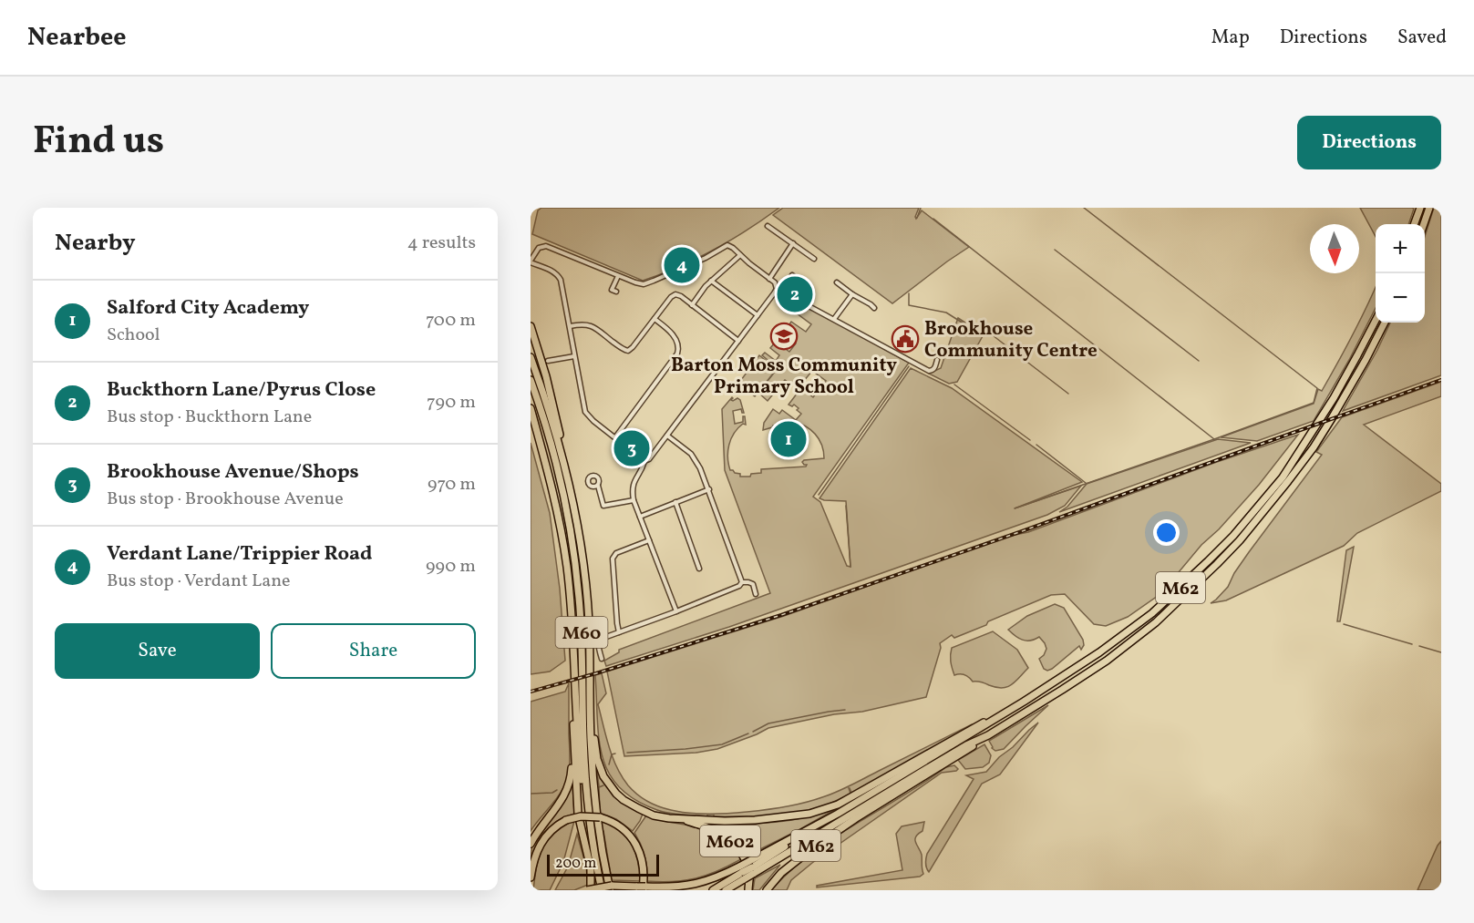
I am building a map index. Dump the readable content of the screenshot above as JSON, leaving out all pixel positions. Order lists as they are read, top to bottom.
{
  "streets": {
    "highway": ["M62", "M60", "M602"]
  },
  "crossings": [
    ["M62", "M60"],
    ["M62", "M602"],
    ["M60", "M602"]
  ],
  "places": {
    "school or university": ["Barton Moss Community Primary School"],
    "public building": ["Brookhouse Community Centre"]
  },
  "scale_bar": "200 m",
  "north": "bottom",
  "page": {
    "header": "Nearbee",
    "nav": ["Map", "Directions", "Saved"],
    "title": "Find us",
    "buttons": [
      "Directions",
      ["Save", "Share"]
    ],
    "heading": ["Nearby", "4 results"],
    "map_buttons": ["+", "−"],
    "pins": [
      "4",
      "2",
      "1",
      "3"
    ],
    "list": [
      {
        "mark": "1",
        "name": "Salford City Academy",
        "note": "School",
        "value": "700 m"
      },
      {
        "mark": "2",
        "name": "Buckthorn Lane/Pyrus Close",
        "note": "Bus stop · Buckthorn Lane",
        "value": "790 m"
      },
      {
        "mark": "3",
        "name": "Brookhouse Avenue/Shops",
        "note": "Bus stop · Brookhouse Avenue",
        "value": "970 m"
      },
      {
        "mark": "4",
        "name": "Verdant Lane/Trippier Road",
        "note": "Bus stop · Verdant Lane",
        "value": "990 m"
      }
    ],
    "scale": "200 m"
  }
}
